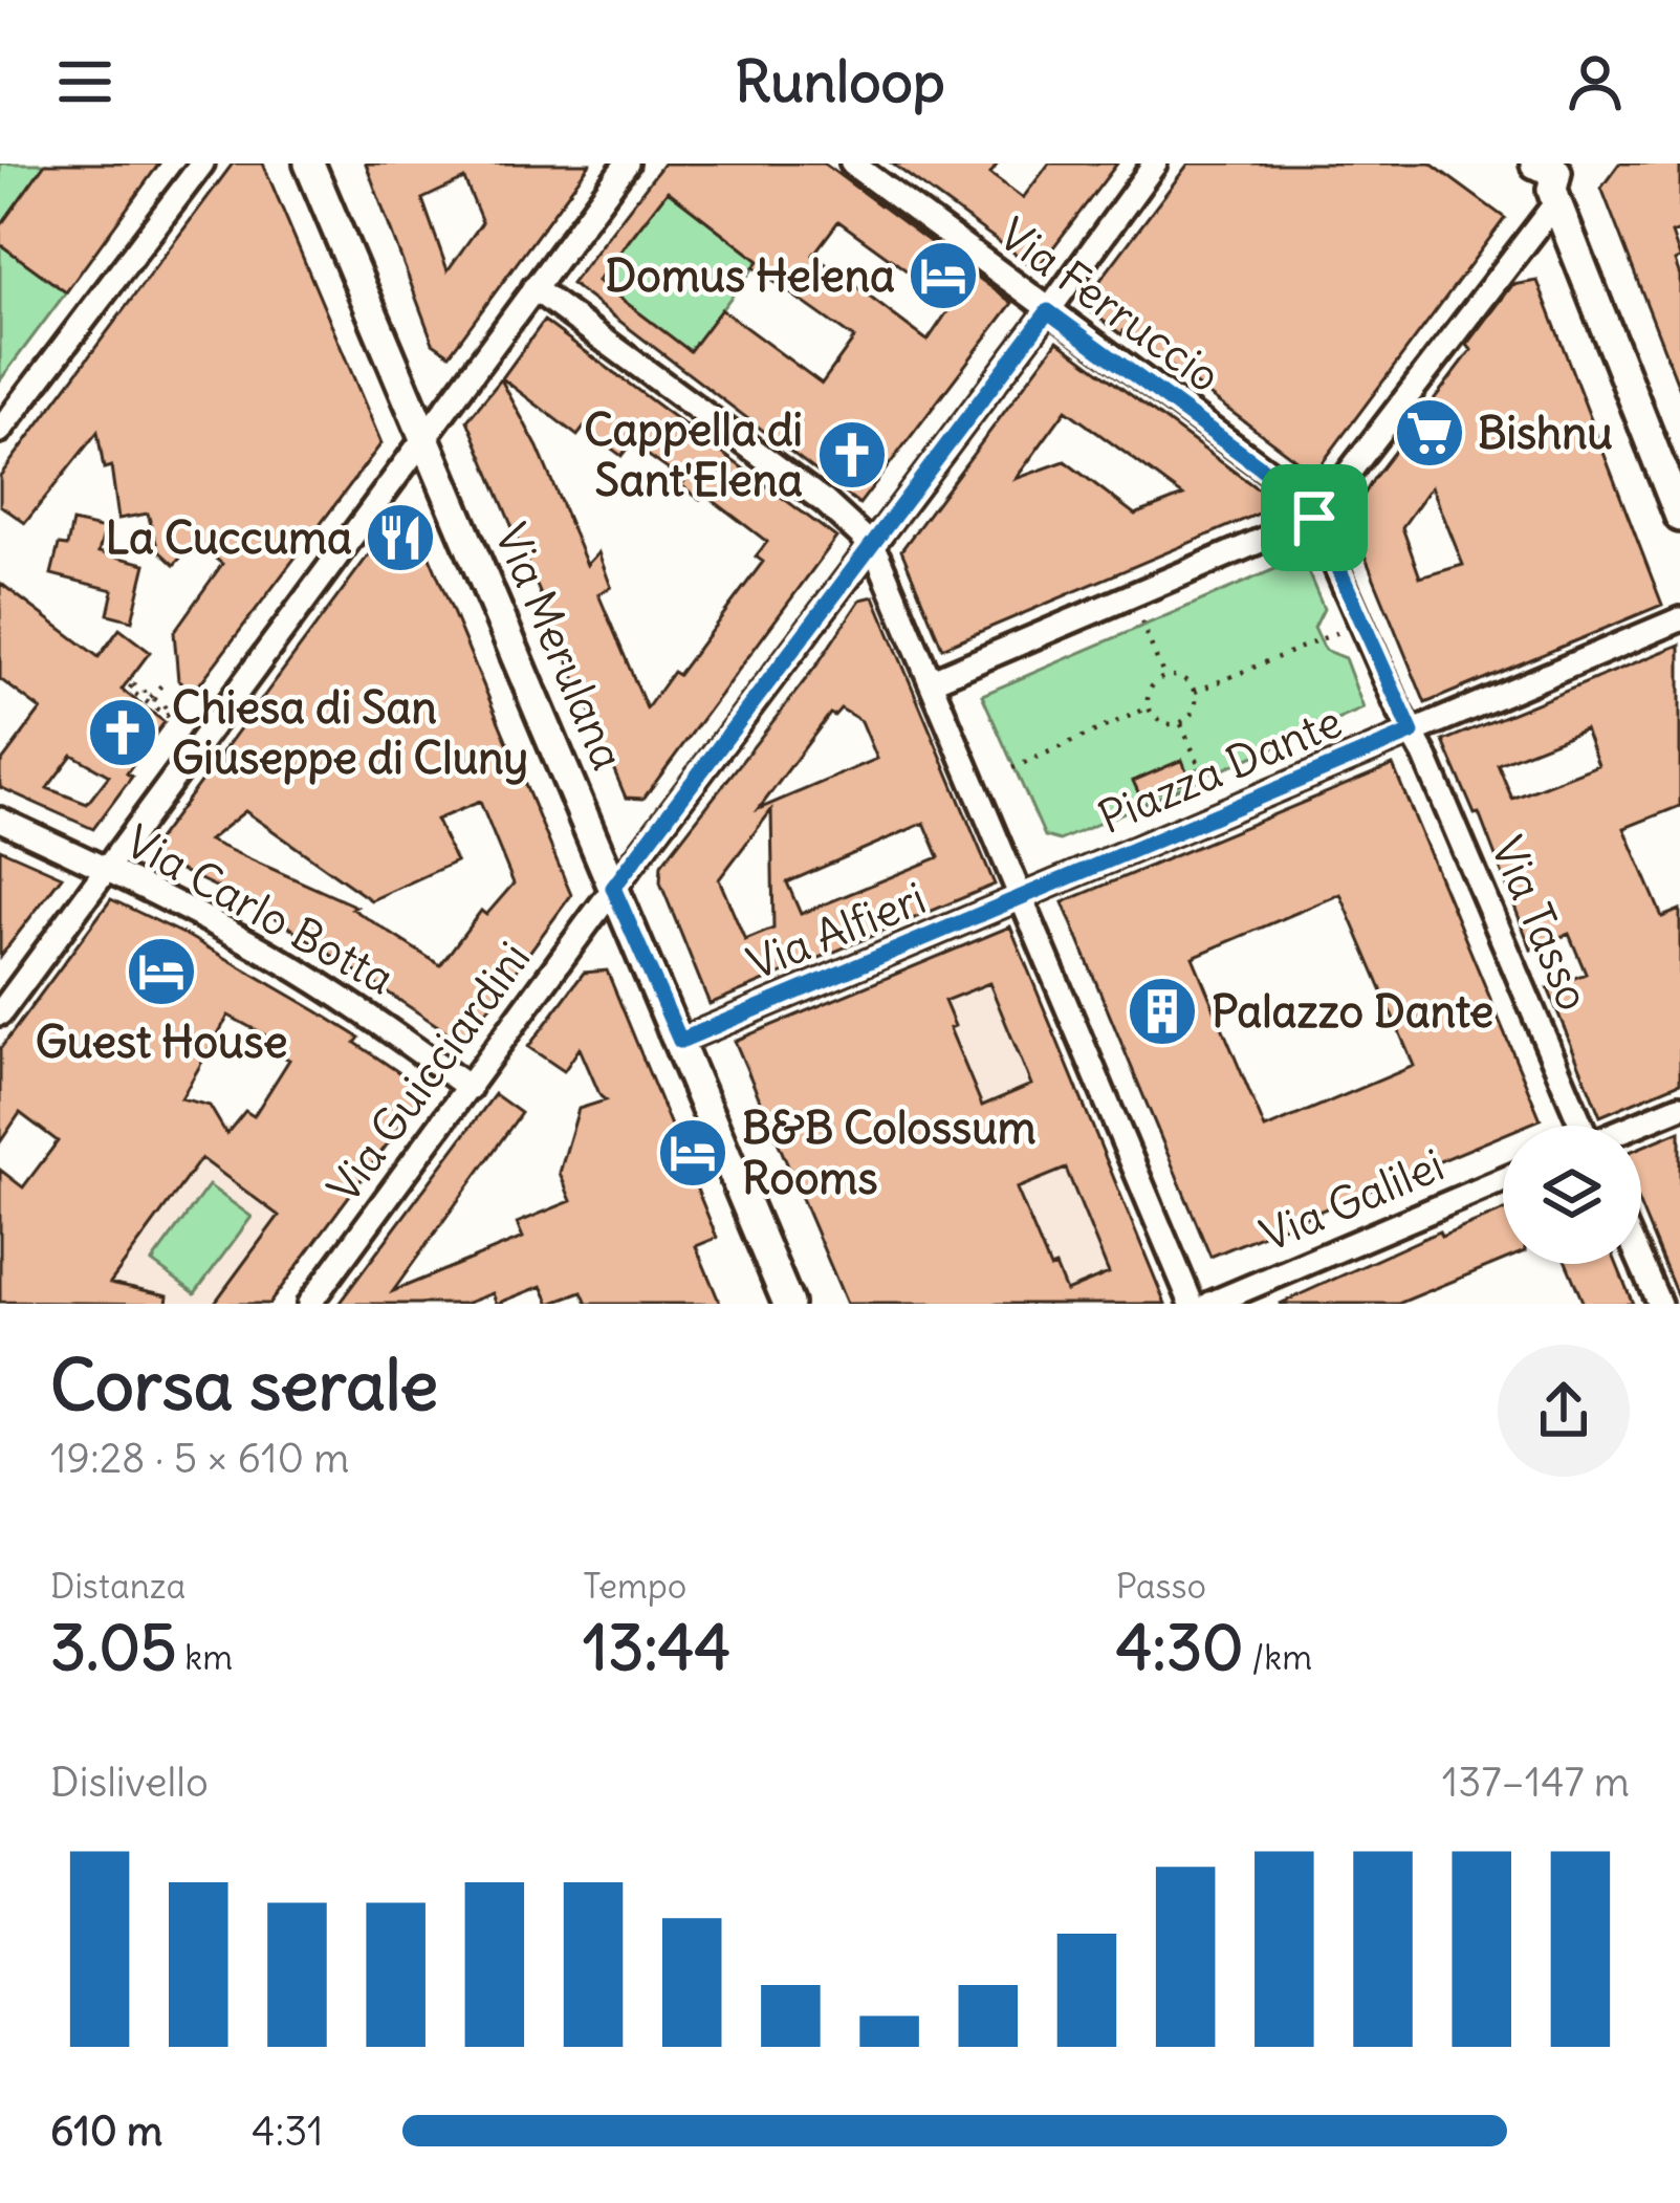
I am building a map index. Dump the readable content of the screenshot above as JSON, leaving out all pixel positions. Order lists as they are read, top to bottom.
{
  "streets": {
    "main road": ["Via Merulana"],
    "street": [
      "Via Ferruccio",
      "Piazza Dante",
      "Via Carlo Botta",
      "Via Tasso",
      "Via Alfieri",
      "Via Guicciardini",
      "Via Galilei"
    ]
  },
  "crossings": [
    ["Via Ferruccio", "Piazza Dante"],
    ["Via Ferruccio", "Via Guicciardini"],
    ["Via Merulana", "Via Alfieri"],
    ["Via Merulana", "Via Guicciardini"],
    ["Piazza Dante", "Via Tasso"],
    ["Piazza Dante", "Via Alfieri"],
    ["Via Carlo Botta", "Via Guicciardini"]
  ],
  "places": {
    "hotel": ["Domus Helena", "Guest House", "B&B Colossum Rooms"],
    "supermarket": ["Bishnu"],
    "church": ["Cappella di Sant'Elena", "Chiesa di San Giuseppe di Cluny"],
    "restaurant": ["La Cuccuma"],
    "building": ["Palazzo Dante"]
  },
  "page": {
    "header": "Runloop",
    "heading": ["Corsa serale", "19:28 · 5 × 610 m"],
    "stats": [
      ["Distanza", "3.05 km"],
      ["Tempo", "13:44"],
      ["Passo", "4:30 /km"]
    ],
    "chart": ["Dislivello", "137–147 m"],
    "list": [
      {
        "name": "610 m",
        "note": "4:31"
      }
    ]
  }
}
